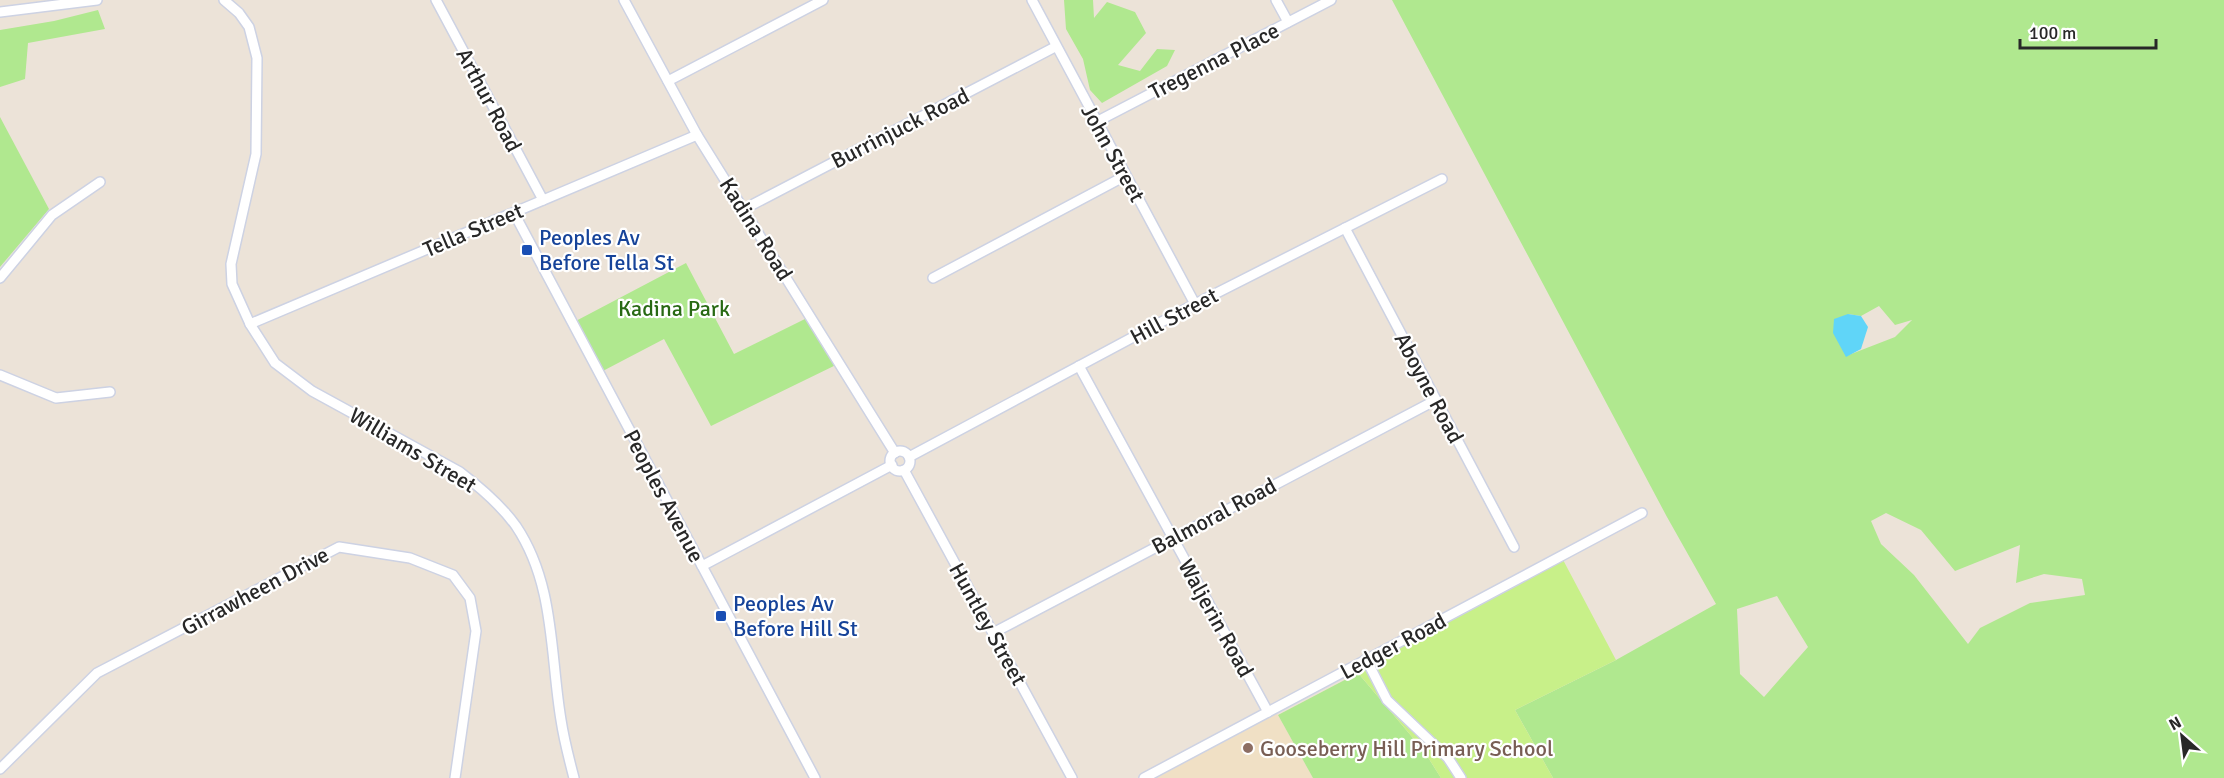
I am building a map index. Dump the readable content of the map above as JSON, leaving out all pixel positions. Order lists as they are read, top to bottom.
{
  "streets": {
    "street": [
      "Tregenna Place",
      "Arthur Road",
      "Burrinjuck Road",
      "John Street",
      "Kadina Road",
      "Tella Street",
      "Hill Street",
      "Aboyne Road",
      "Williams Street",
      "Peoples Avenue",
      "Balmoral Road",
      "Girrawheen Drive",
      "Waljerin Road",
      "Huntley Street",
      "Ledger Road"
    ]
  },
  "crossings": [
    ["Tregenna Place", "John Street"],
    ["Arthur Road", "Tella Street"],
    ["Burrinjuck Road", "John Street"],
    ["Burrinjuck Road", "Kadina Road"],
    ["John Street", "Hill Street"],
    ["Kadina Road", "Tella Street"],
    ["Kadina Road", "Hill Street"],
    ["Kadina Road", "Huntley Street"],
    ["Tella Street", "Williams Street"],
    ["Tella Street", "Peoples Avenue"],
    ["Hill Street", "Aboyne Road"],
    ["Hill Street", "Waljerin Road"],
    ["Hill Street", "Huntley Street"],
    ["Aboyne Road", "Balmoral Road"],
    ["Balmoral Road", "Waljerin Road"],
    ["Balmoral Road", "Huntley Street"],
    ["Waljerin Road", "Ledger Road"]
  ],
  "parks": ["Kadina Park"],
  "places": {
    "transit": ["Peoples Av Before Tella St", "Peoples Av Before Hill St"],
    "other": ["Gooseberry Hill Primary School"]
  },
  "scale_bar": "100 m",
  "north": "top left"
}
